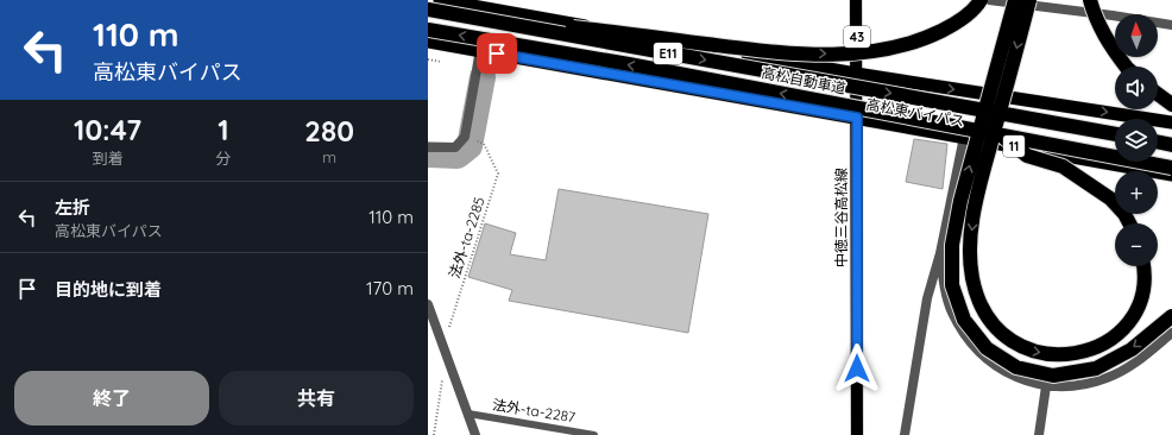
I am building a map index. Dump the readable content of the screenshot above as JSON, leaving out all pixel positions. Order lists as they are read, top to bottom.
{
  "streets": {
    "highway": [
      "E11",
      "高松自動車道",
      "高松東バイパス",
      "11"
    ],
    "main road": ["43", "中徳三谷高松線"],
    "lane": ["法外-ta-2287"],
    "path": ["法外-ta-2285"]
  },
  "crossings": [
    ["高松東バイパス", "中徳三谷高松線"]
  ],
  "north": "top",
  "page": {
    "turn": ["110 m", "高松東バイパス"],
    "map_buttons": ["+", "−"],
    "eta": [
      "10:47",
      "到着",
      "1",
      "分",
      "280",
      "m"
    ],
    "list": [
      {
        "name": "左折",
        "note": "高松東バイパス",
        "value": "110 m"
      },
      {
        "name": "目的地に到着",
        "value": "170 m"
      }
    ],
    "buttons": ["終了", "共有"]
  }
}
